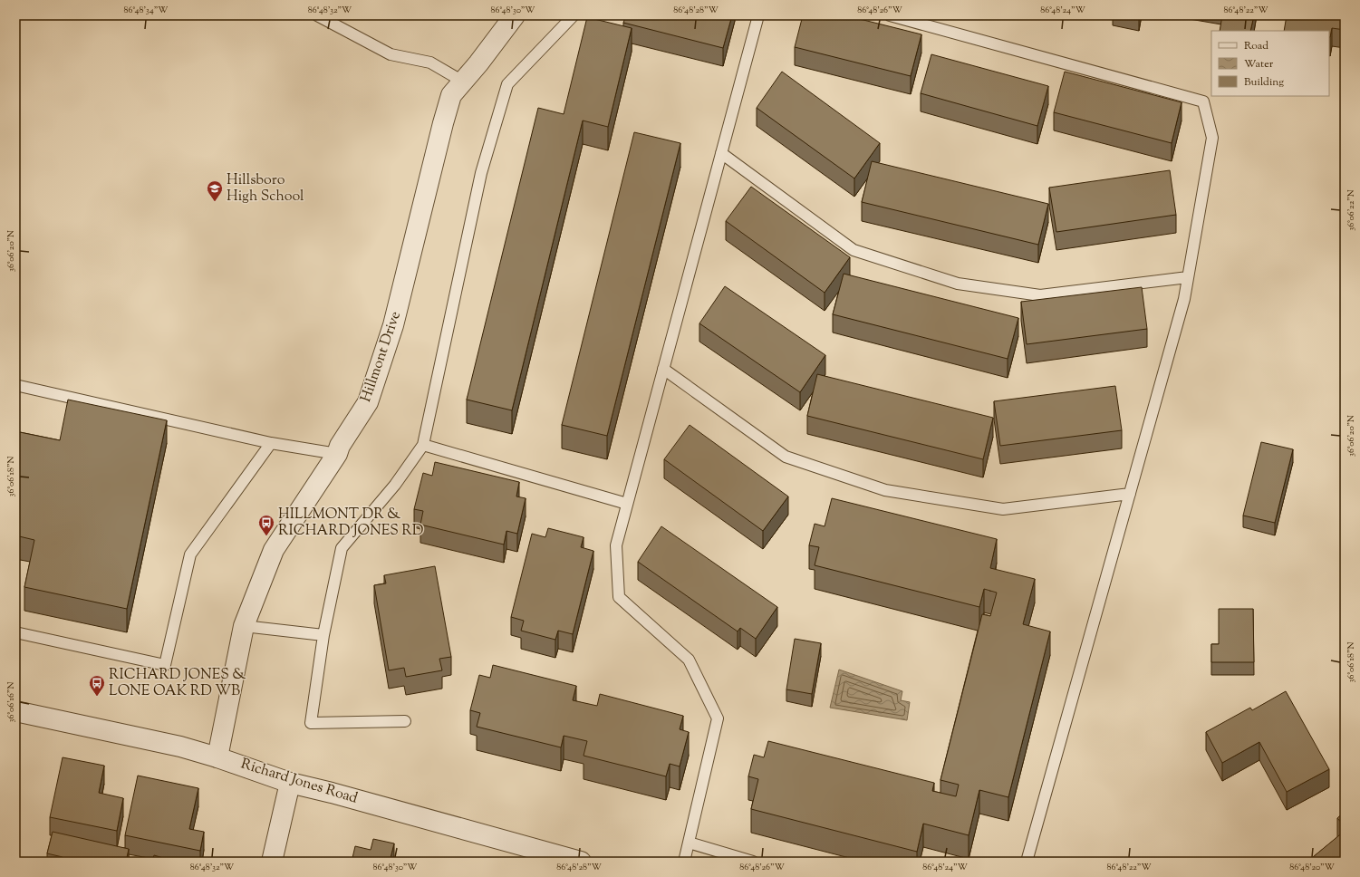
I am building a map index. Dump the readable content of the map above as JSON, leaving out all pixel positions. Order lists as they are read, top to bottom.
{
  "streets": {
    "street": ["Hillmont Drive", "Richard Jones Road"]
  },
  "crossings": [
    ["Hillmont Drive", "Richard Jones Road"]
  ],
  "places": {
    "school or university": ["Hillsboro High School"],
    "bus stop": ["HILLMONT DR & RICHARD JONES RD", "RICHARD JONES & LONE OAK RD WB"]
  },
  "legend": ["Road", "Water", "Building"],
  "coordinates": [
    "86°48'34\"W",
    "86°48'32\"W",
    "86°48'30\"W",
    "86°48'28\"W",
    "86°48'26\"W",
    "86°48'24\"W",
    "86°48'22\"W",
    "36°06'22\"N",
    "36°06'20\"N",
    "36°06'18\"N",
    "36°06'16\"N",
    "86°48'20\"W"
  ]
}
